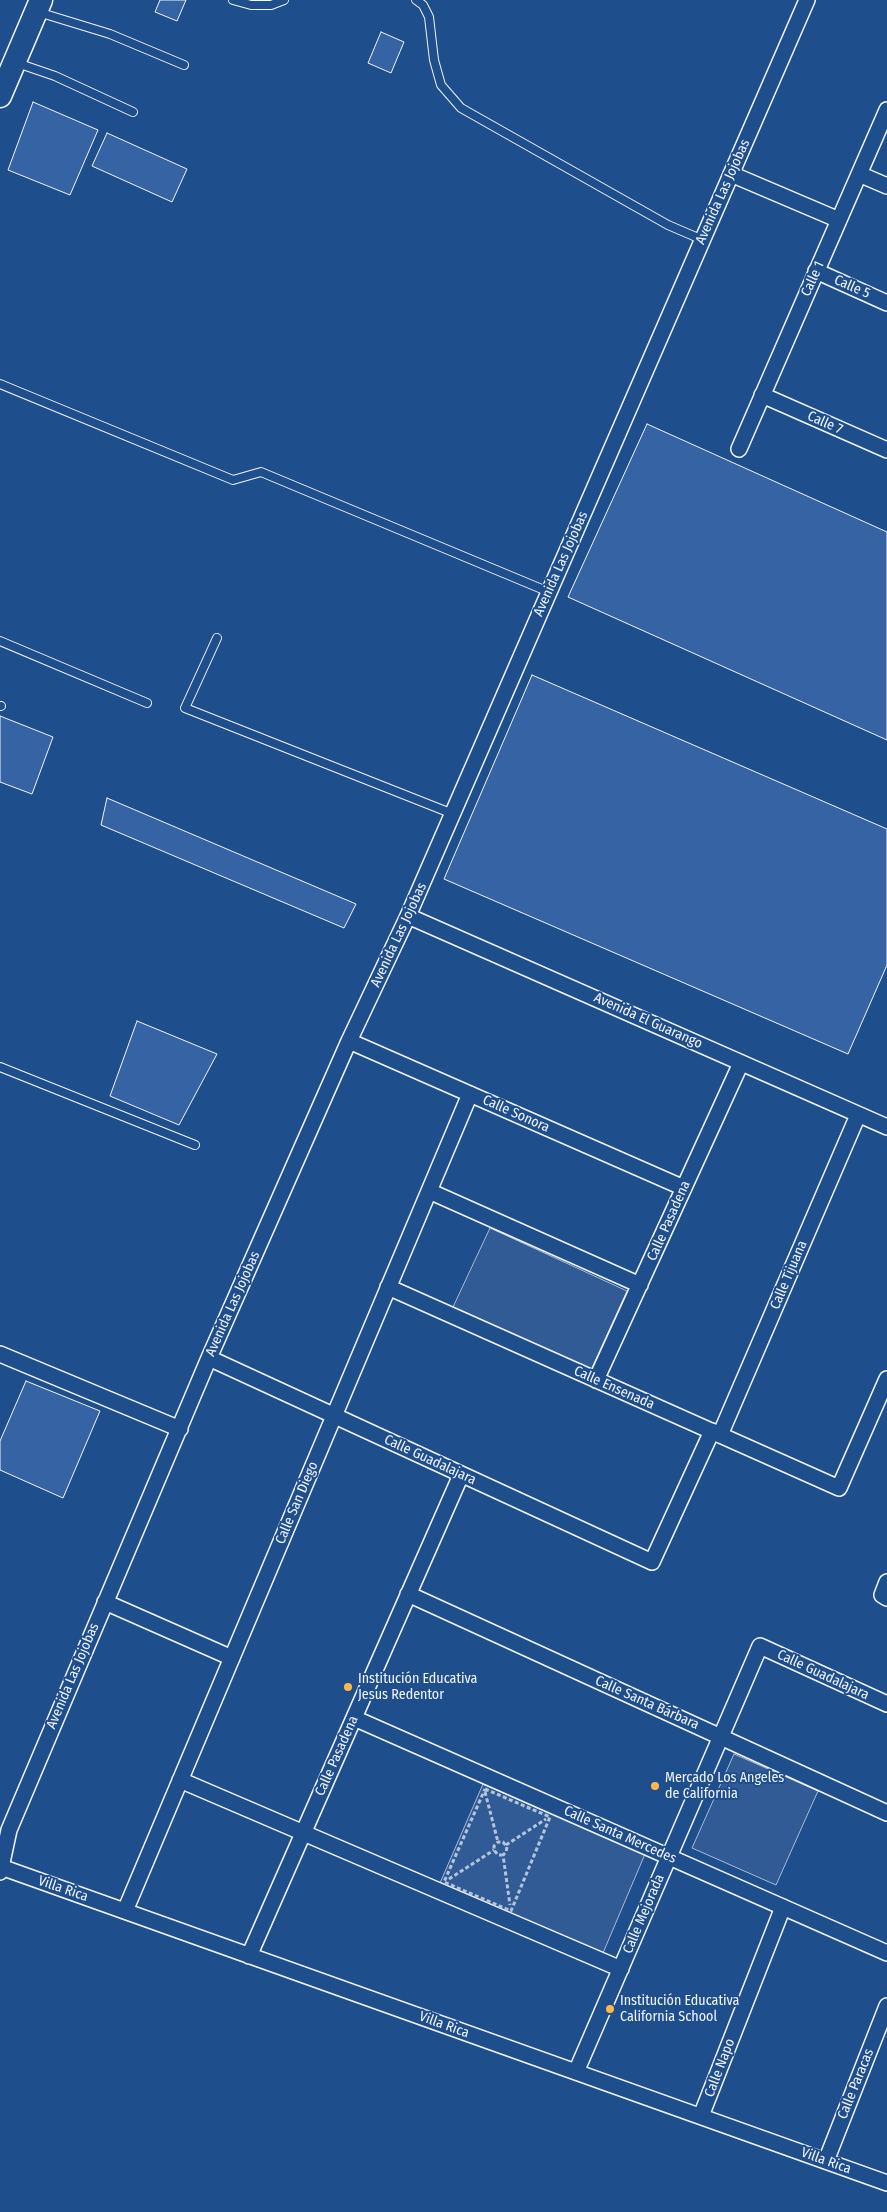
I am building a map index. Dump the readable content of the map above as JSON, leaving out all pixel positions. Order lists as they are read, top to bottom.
{
  "streets": {
    "street": [
      "Avenida Las Jojobas",
      "Calle 1",
      "Calle 5",
      "Calle 7",
      "Avenida El Guarango",
      "Calle Sonora",
      "Calle Pasadena",
      "Calle Tijuana",
      "Calle Ensenada",
      "Calle Guadalajara",
      "Calle San Diego",
      "Calle Santa Bárbara",
      "Calle Santa Mercedes",
      "Villa Rica",
      "Calle Mejorada",
      "Calle Napo",
      "Calle Paracas"
    ]
  },
  "crossings": [
    ["Avenida Las Jojobas", "Avenida El Guarango"],
    ["Avenida Las Jojobas", "Calle Sonora"],
    ["Avenida Las Jojobas", "Calle Guadalajara"],
    ["Avenida Las Jojobas", "Villa Rica"],
    ["Calle 1", "Calle 5"],
    ["Calle 1", "Calle 7"],
    ["Avenida El Guarango", "Calle Pasadena"],
    ["Avenida El Guarango", "Calle Tijuana"],
    ["Calle Sonora", "Calle Pasadena"],
    ["Calle Sonora", "Calle San Diego"],
    ["Calle Pasadena", "Calle Ensenada"],
    ["Calle Pasadena", "Calle Guadalajara"],
    ["Calle Pasadena", "Calle Santa Bárbara"],
    ["Calle Pasadena", "Calle Santa Mercedes"],
    ["Calle Pasadena", "Villa Rica"],
    ["Calle Tijuana", "Calle Ensenada"],
    ["Calle Tijuana", "Calle Guadalajara"],
    ["Calle Ensenada", "Calle San Diego"],
    ["Calle Guadalajara", "Calle San Diego"],
    ["Calle Guadalajara", "Calle Mejorada"],
    ["Calle San Diego", "Villa Rica"],
    ["Calle Santa Bárbara", "Calle Mejorada"],
    ["Calle Santa Mercedes", "Calle Mejorada"],
    ["Calle Santa Mercedes", "Calle Napo"],
    ["Villa Rica", "Calle Mejorada"],
    ["Villa Rica", "Calle Napo"],
    ["Villa Rica", "Calle Paracas"]
  ],
  "places": ["Institución Educativa Jesus Redentor", "Mercado Los Angeles de California", "Institución Educativa California School"]
}
